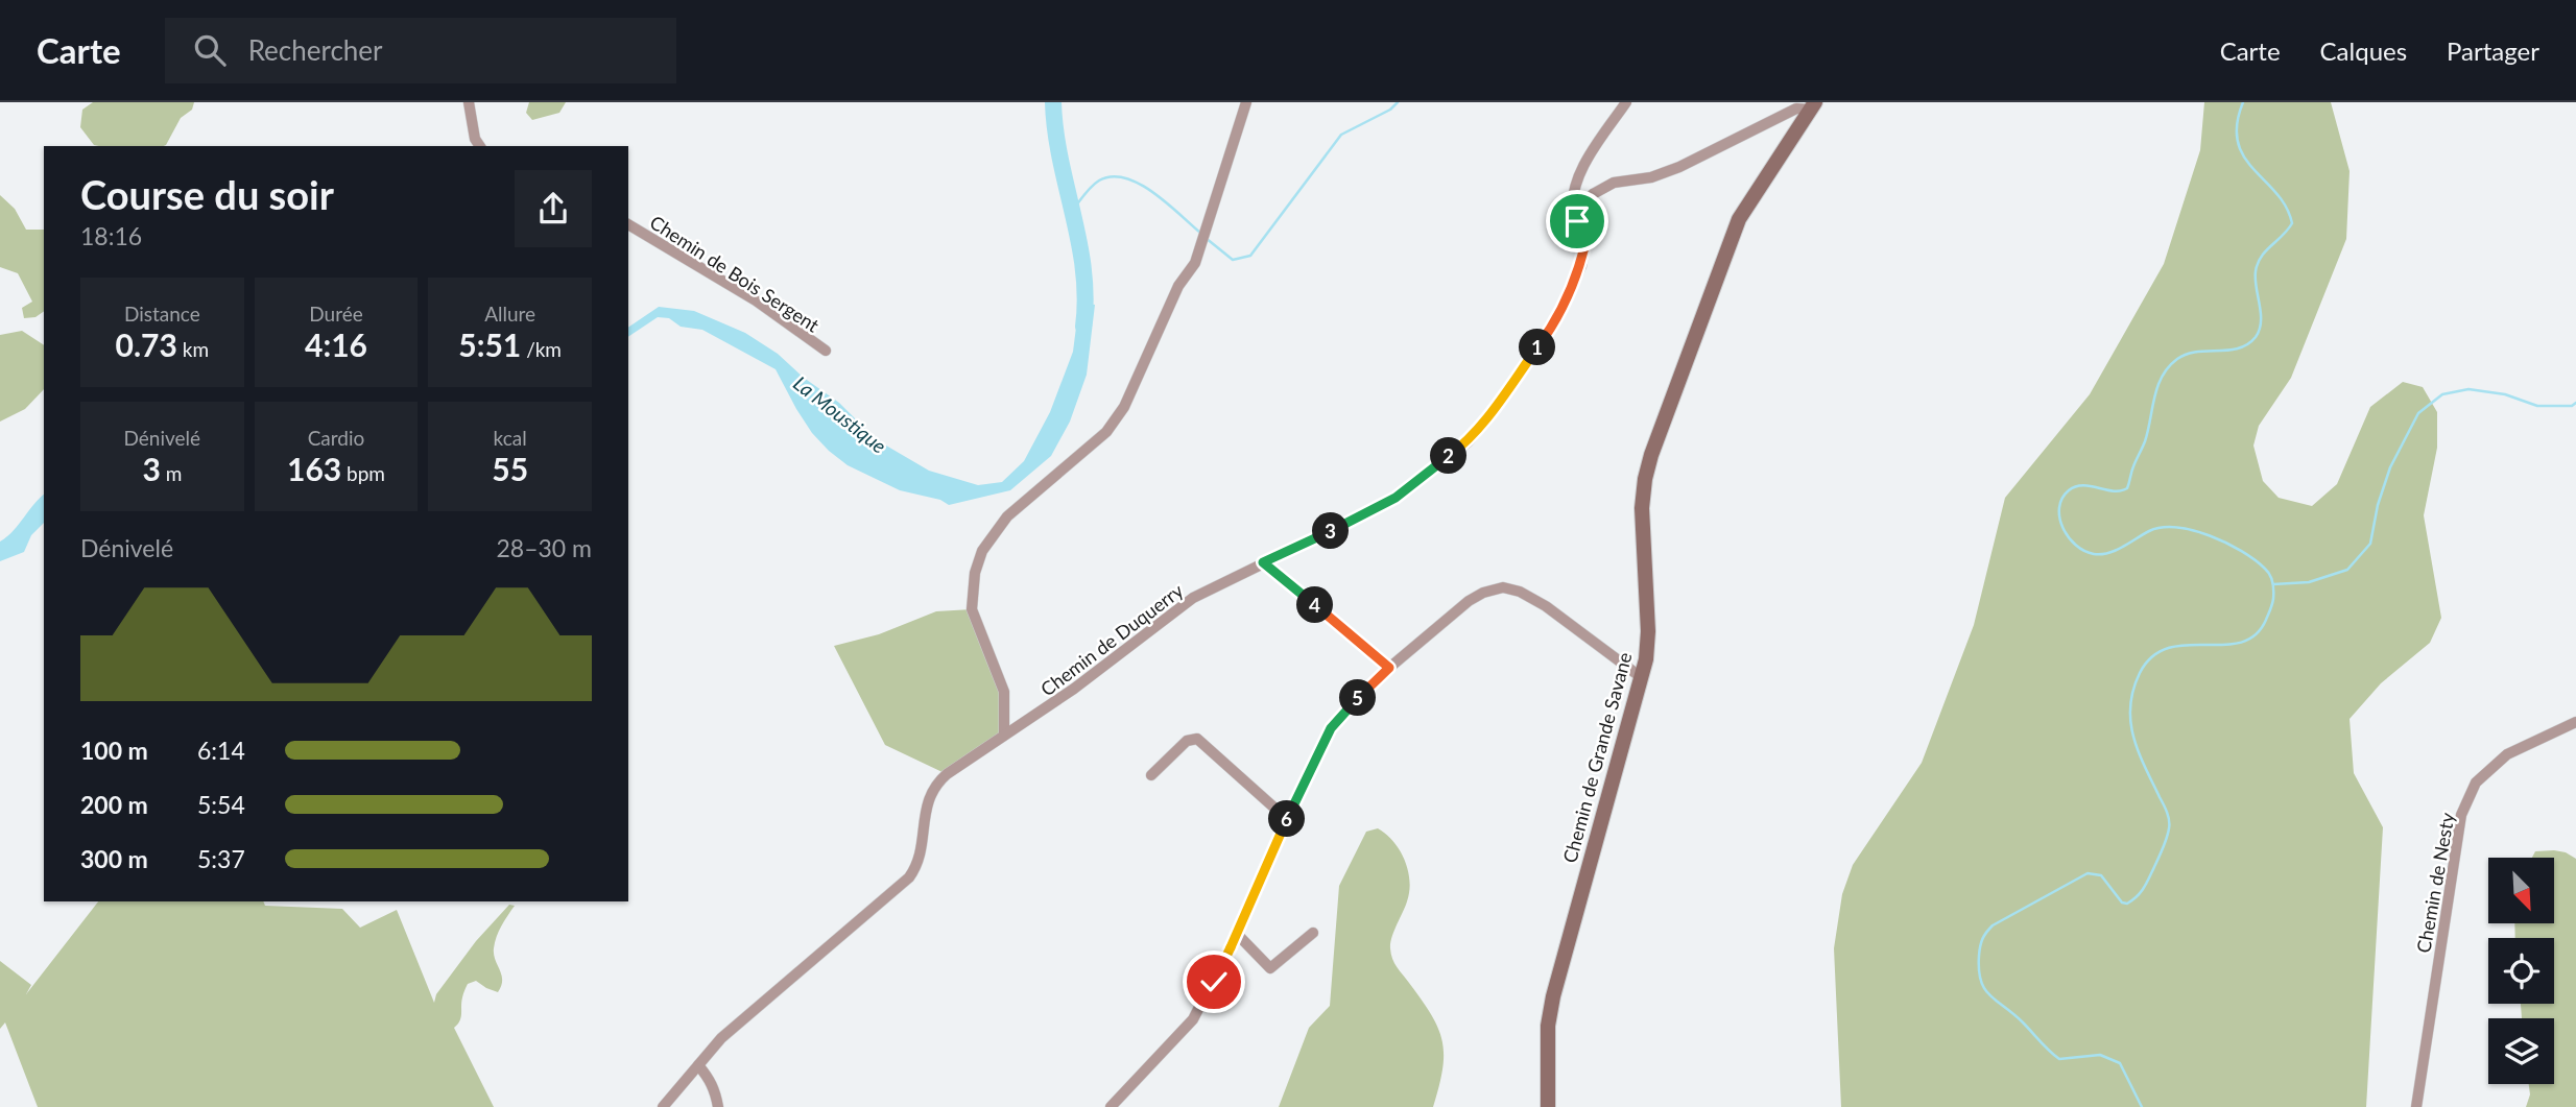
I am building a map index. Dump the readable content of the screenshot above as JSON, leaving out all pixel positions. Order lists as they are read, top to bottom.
{
  "streets": {
    "street": [
      "Chemin de Bois Sergent",
      "Chemin de Duquerry",
      "Chemin de Grande Savane",
      "Chemin de Nesty"
    ]
  },
  "crossings": [
    ["Chemin de Duquerry", "Chemin de Grande Savane"]
  ],
  "water": ["La Moustique"],
  "north": "bottom right",
  "page": {
    "header": "Carte",
    "search": "Rechercher",
    "nav": ["Carte", "Calques", "Partager"],
    "heading": ["Course du soir", "18:16"],
    "stats": [
      ["Distance", "0.73 km"],
      ["Durée", "4:16"],
      ["Allure", "5:51 /km"],
      ["Dénivelé", "3 m"],
      ["Cardio", "163 bpm"],
      ["kcal", "55"]
    ],
    "pins": [
      "1",
      "2",
      "3",
      "4",
      "5",
      "6"
    ],
    "chart": ["Dénivelé", "28–30 m"],
    "list": [
      {
        "name": "100 m",
        "note": "6:14"
      },
      {
        "name": "200 m",
        "note": "5:54"
      },
      {
        "name": "300 m",
        "note": "5:37"
      }
    ]
  }
}
